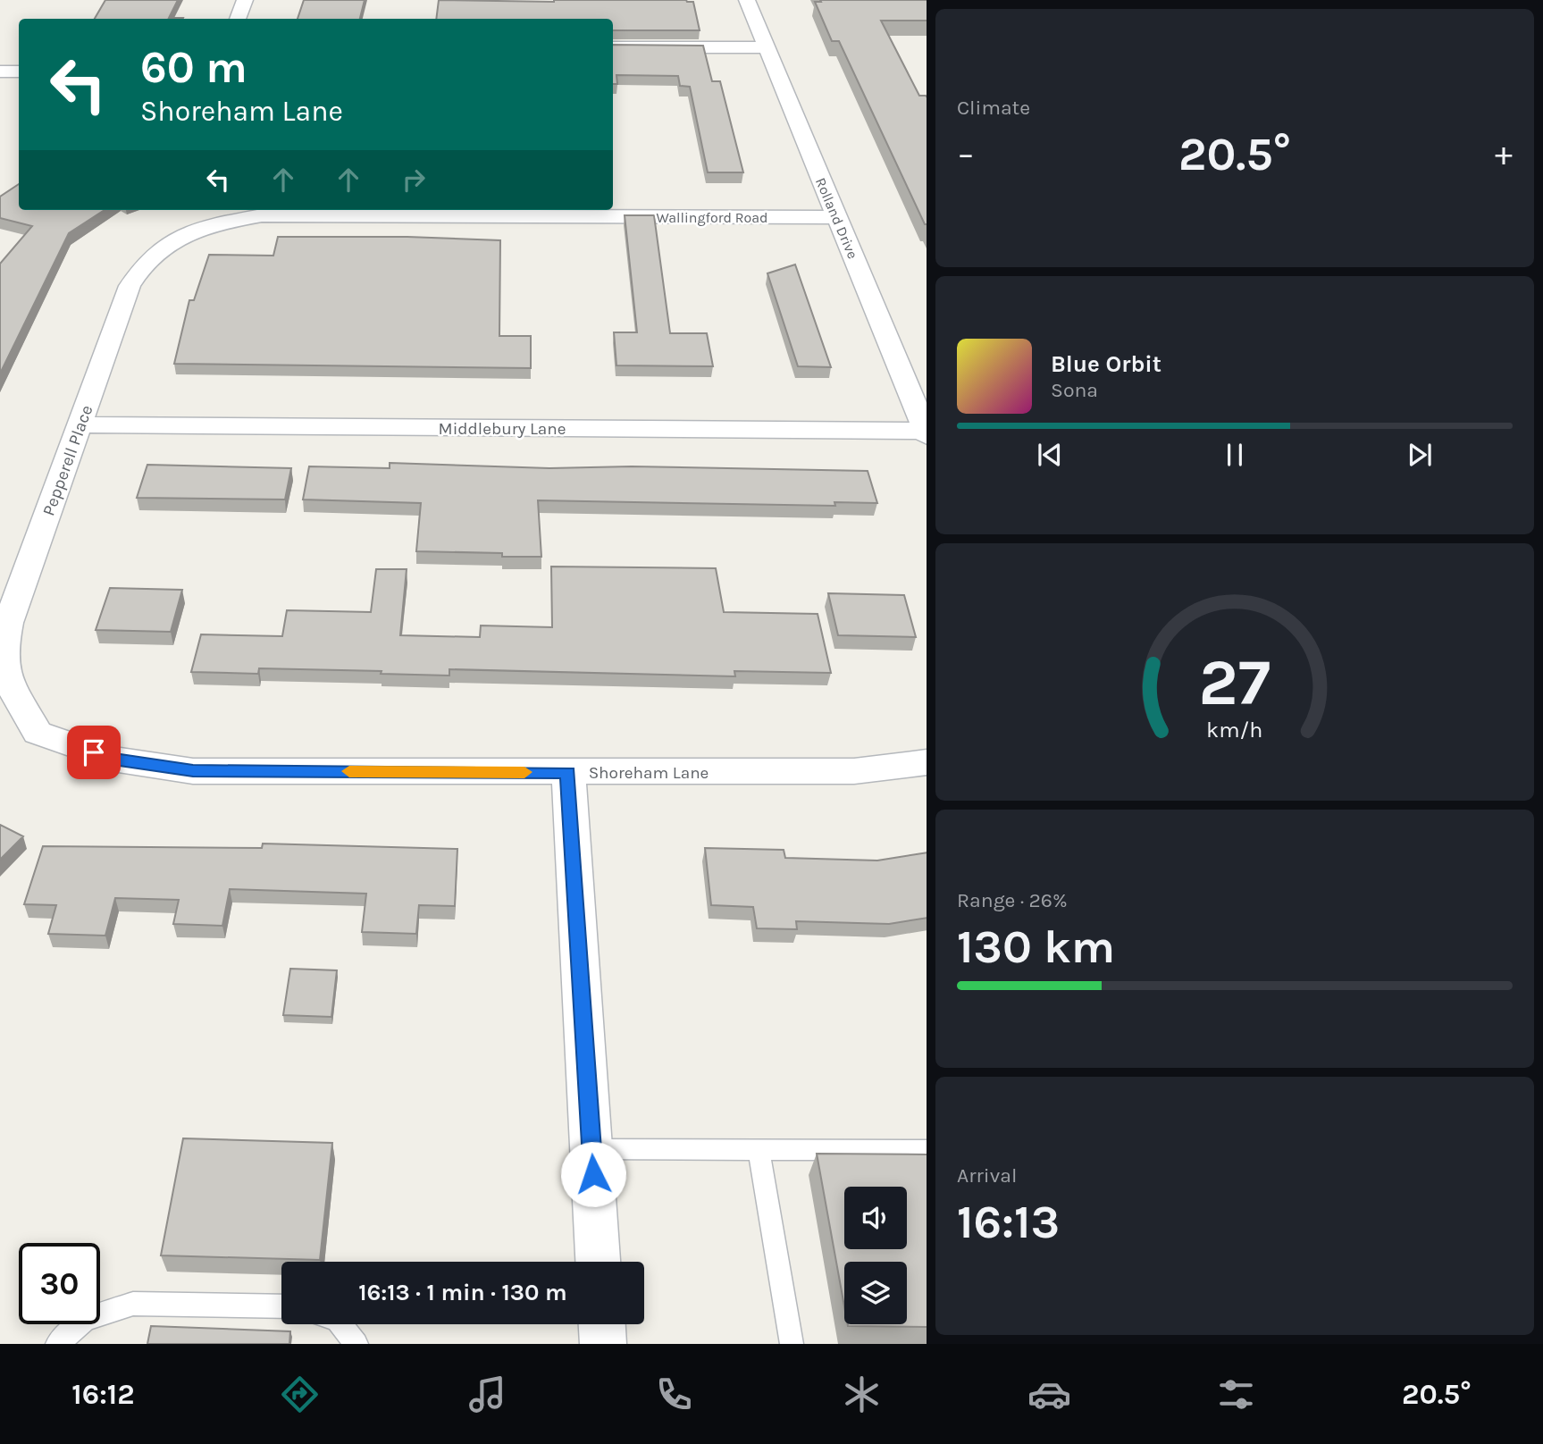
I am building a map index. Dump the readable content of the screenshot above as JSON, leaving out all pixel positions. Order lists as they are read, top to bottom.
{
  "streets": {
    "street": [
      "Wallingford Road",
      "Rolland Drive",
      "Middlebury Lane",
      "Pepperell Place",
      "Shoreham Lane"
    ]
  },
  "crossings": [
    ["Wallingford Road", "Rolland Drive"],
    ["Wallingford Road", "Pepperell Place"],
    ["Rolland Drive", "Middlebury Lane"],
    ["Middlebury Lane", "Pepperell Place"],
    ["Pepperell Place", "Shoreham Lane"]
  ],
  "page": {
    "tile": [
      "Climate",
      ["Range · 26%", "130 km"],
      ["Arrival", "16:13"]
    ],
    "turn": ["60 m", "Shoreham Lane"],
    "heat": ["−", "20.5°", "+"],
    "song": ["Blue Orbit", "Sona"],
    "limit": "30",
    "trip": "16:13 · 1 min · 130 m",
    "tabs": ["16:12", "20.5°"],
    "gauge": ["27", "km/h"]
  }
}
